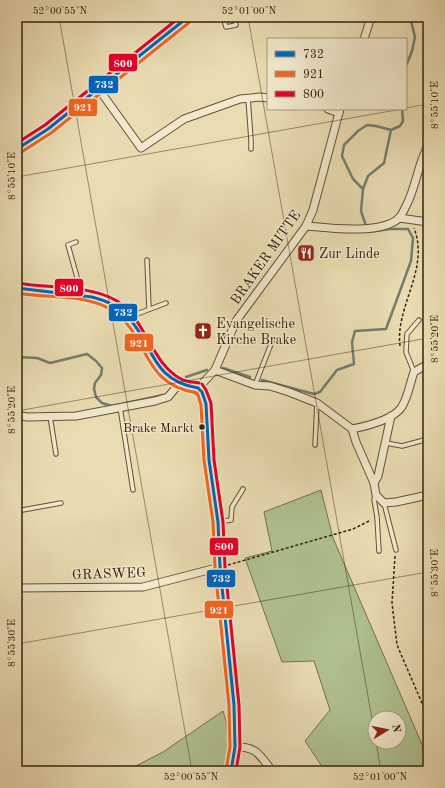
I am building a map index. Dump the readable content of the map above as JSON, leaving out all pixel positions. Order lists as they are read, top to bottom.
{
  "streets": {
    "street": ["BRAKER MITTE", "GRASWEG"]
  },
  "places": {
    "restaurant": ["Zur Linde"],
    "church": ["Evangelische Kirche Brake"],
    "other": ["Brake Markt"]
  },
  "lines": ["transit line 732", "transit line 800", "transit line 921"],
  "legend": ["732", "921", "800"],
  "north": "right",
  "coordinates": [
    "52°00'55\"N",
    "52°01'00\"N",
    "8°55'10\"E",
    "8°55'20\"E",
    "8°55'30\"E"
  ]
}
